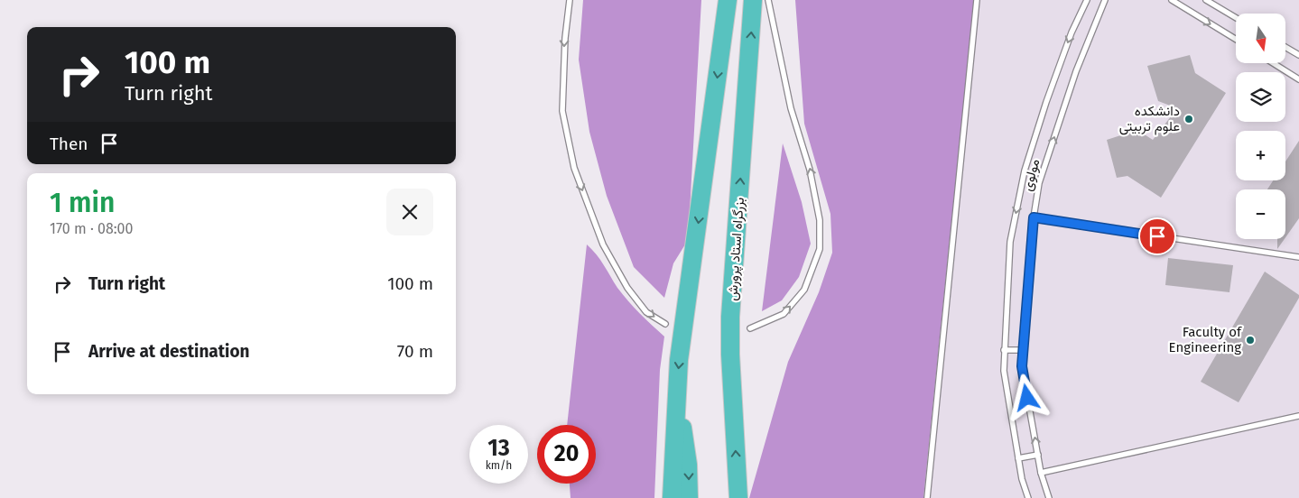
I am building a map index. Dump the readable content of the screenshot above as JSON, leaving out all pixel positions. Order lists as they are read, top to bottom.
{
  "streets": {
    "highway": ["بزرگراه استاد پرورش"],
    "lane": ["مولوی"]
  },
  "places": ["دانشکده علوم تربیتی", "Faculty of Engineering"],
  "north": "bottom",
  "page": {
    "map_buttons": ["+", "−"],
    "turn": ["100 m", "Turn right"],
    "then": "Then",
    "heading": ["1 min", "170 m · 08:00"],
    "list": [
      {
        "name": "Turn right",
        "value": "100 m"
      },
      {
        "name": "Arrive at destination",
        "value": "70 m"
      }
    ],
    "speed": "13 km/h",
    "limit": "20"
  }
}
